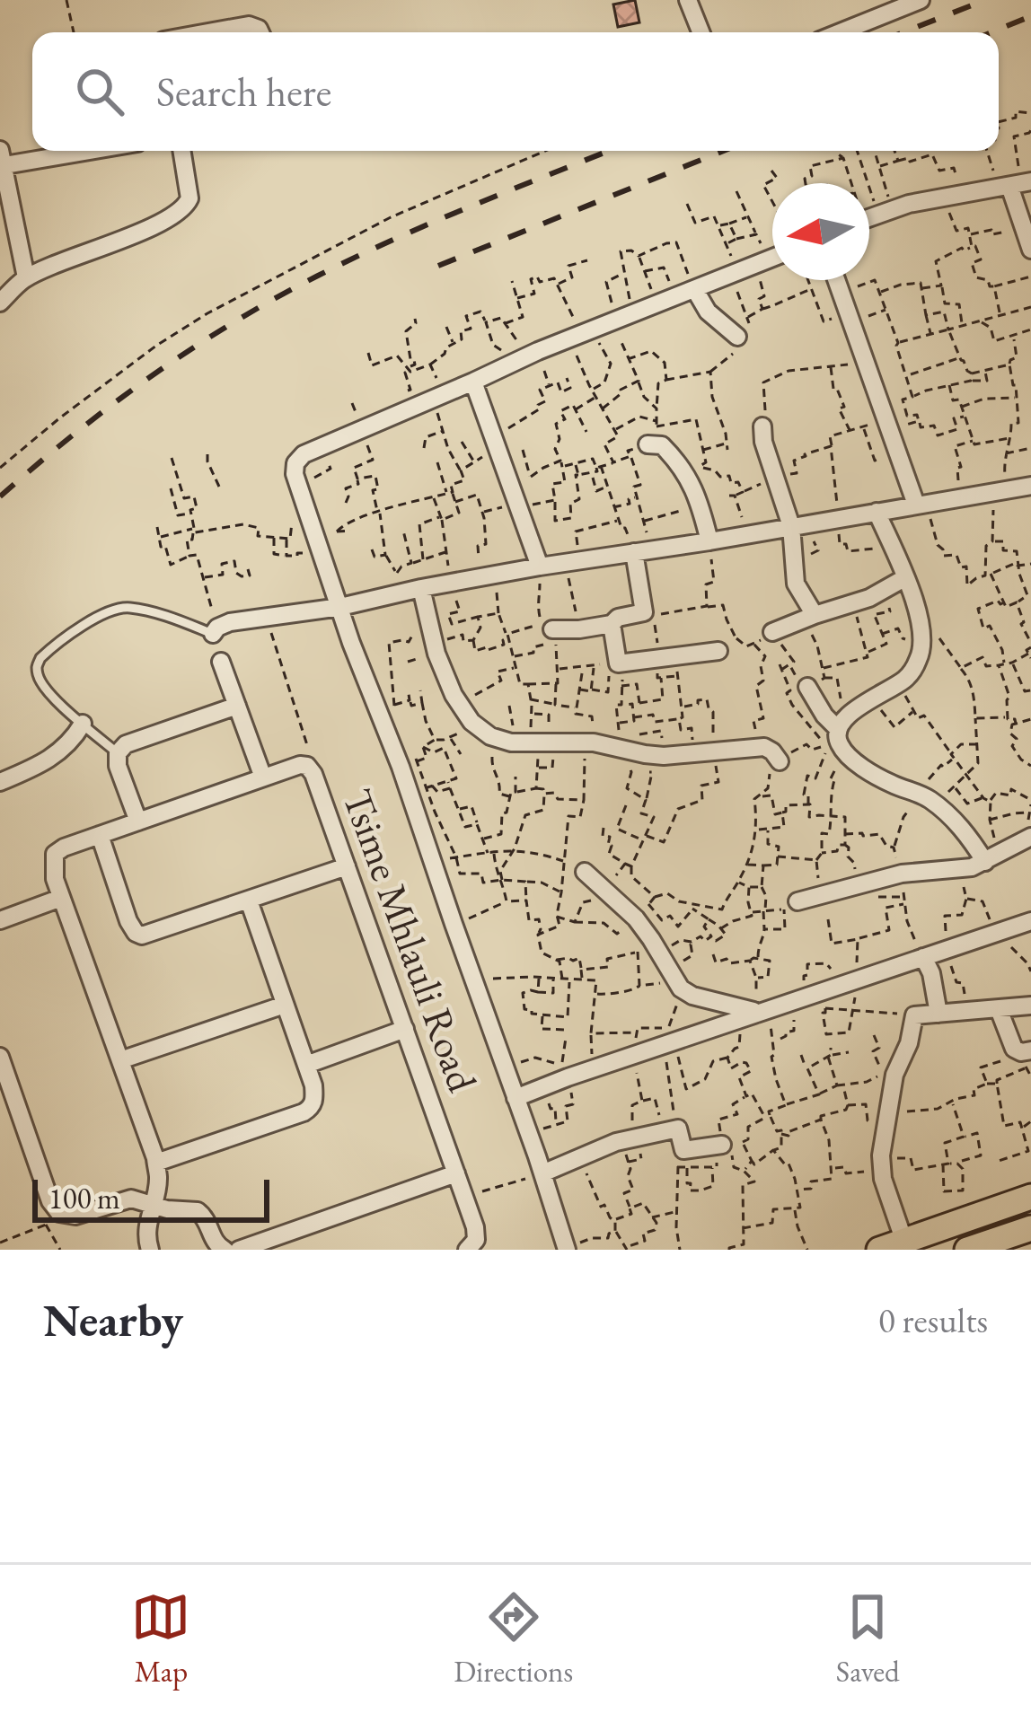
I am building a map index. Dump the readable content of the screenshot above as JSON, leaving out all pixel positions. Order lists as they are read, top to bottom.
{
  "streets": {
    "street": ["Tsime Mhlauli Road"]
  },
  "scale_bar": "100 m",
  "north": "left",
  "page": {
    "search": "Search here",
    "scale": "100 m",
    "heading": ["Nearby", "0 results"],
    "nav": ["Map", "Directions", "Saved"]
  }
}
